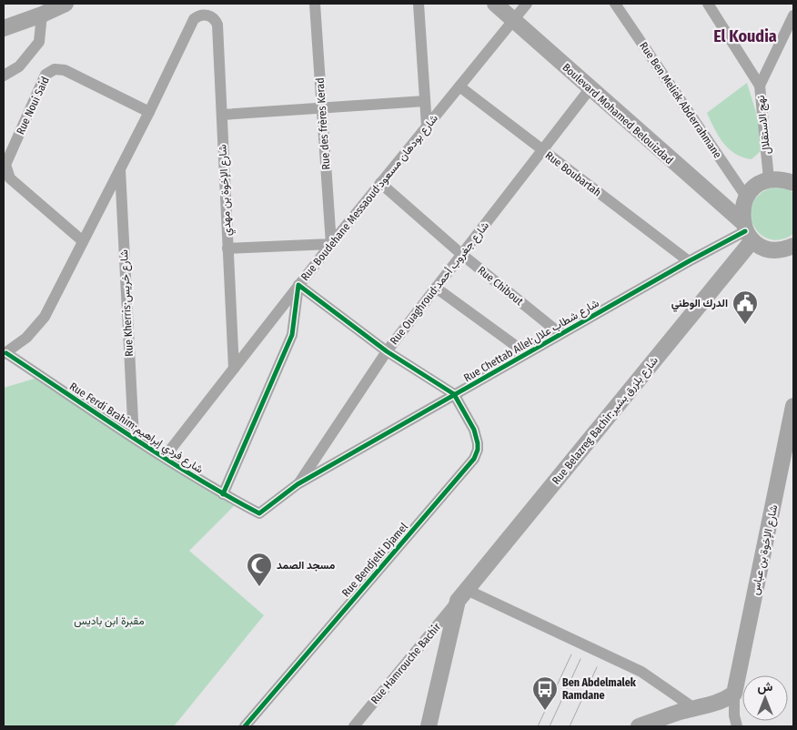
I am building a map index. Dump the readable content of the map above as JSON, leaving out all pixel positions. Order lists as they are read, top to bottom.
{
  "streets": {
    "street": [
      "Rue Ben Meliek Abderrahmane",
      "Rue Noui Said",
      "Boulevard Mohamed Belouizdad",
      "Rue des frères Kerad",
      "نهج الاستقلال",
      "Rue Boubartah",
      "شارع الإخوة بن مهدي",
      "Rue Boudehane Messaoud;شارع بودهان مسعود",
      "Rue Ouaghroud;شارع جغروب أحمد",
      "Rue Chibout",
      "Rue Kherris;شارع خريس",
      "Rue Chettab Allel;شارع شطاب علال",
      "Rue Belazreg Bachir;شارع بلزرق بشير",
      "Rue Ferdi Brahim;شارع فردي إبراهيم",
      "شارع الإخوة بن عباس",
      "Rue Bendjelti Djamel",
      "Rue Hamrouche Bachir"
    ]
  },
  "crossings": [
    ["Rue Noui Said", "شارع الإخوة بن مهدي"],
    ["Boulevard Mohamed Belouizdad", "Rue Boudehane Messaoud;شارع بودهان مسعود"],
    ["Boulevard Mohamed Belouizdad", "Rue Ouaghroud;شارع جغروب أحمد"],
    ["Boulevard Mohamed Belouizdad", "Rue Chettab Allel;شارع شطاب علال"],
    ["Boulevard Mohamed Belouizdad", "Rue Belazreg Bachir;شارع بلزرق بشير"],
    ["Rue des frères Kerad", "Rue Boudehane Messaoud;شارع بودهان مسعود"],
    ["Rue Boubartah", "Rue Boudehane Messaoud;شارع بودهان مسعود"],
    ["Rue Boubartah", "Rue Ouaghroud;شارع جغروب أحمد"],
    ["Rue Boubartah", "Rue Chettab Allel;شارع شطاب علال"],
    ["شارع الإخوة بن مهدي", "Rue Boudehane Messaoud;شارع بودهان مسعود"],
    ["Rue Boudehane Messaoud;شارع بودهان مسعود", "Rue Chibout"],
    ["Rue Boudehane Messaoud;شارع بودهان مسعود", "Rue Ferdi Brahim;شارع فردي إبراهيم"],
    ["Rue Ouaghroud;شارع جغروب أحمد", "Rue Chibout"],
    ["Rue Ouaghroud;شارع جغروب أحمد", "Rue Chettab Allel;شارع شطاب علال"],
    ["Rue Chibout", "Rue Chettab Allel;شارع شطاب علال"],
    ["Rue Kherris;شارع خريس", "Rue Ferdi Brahim;شارع فردي إبراهيم"],
    ["Rue Chettab Allel;شارع شطاب علال", "Rue Belazreg Bachir;شارع بلزرق بشير"],
    ["Rue Chettab Allel;شارع شطاب علال", "Rue Ferdi Brahim;شارع فردي إبراهيم"],
    ["Rue Chettab Allel;شارع شطاب علال", "Rue Bendjelti Djamel"],
    ["Rue Belazreg Bachir;شارع بلزرق بشير", "Rue Hamrouche Bachir"]
  ],
  "districts": ["El Koudia"],
  "parks": ["مقبرة ابن باديس"],
  "places": {
    "public building": ["الدرك الوطني"],
    "mosque": ["مسجد الصمد"],
    "bus stop": ["Ben Abdelmalek Ramdane"]
  },
  "north": "top"
}
